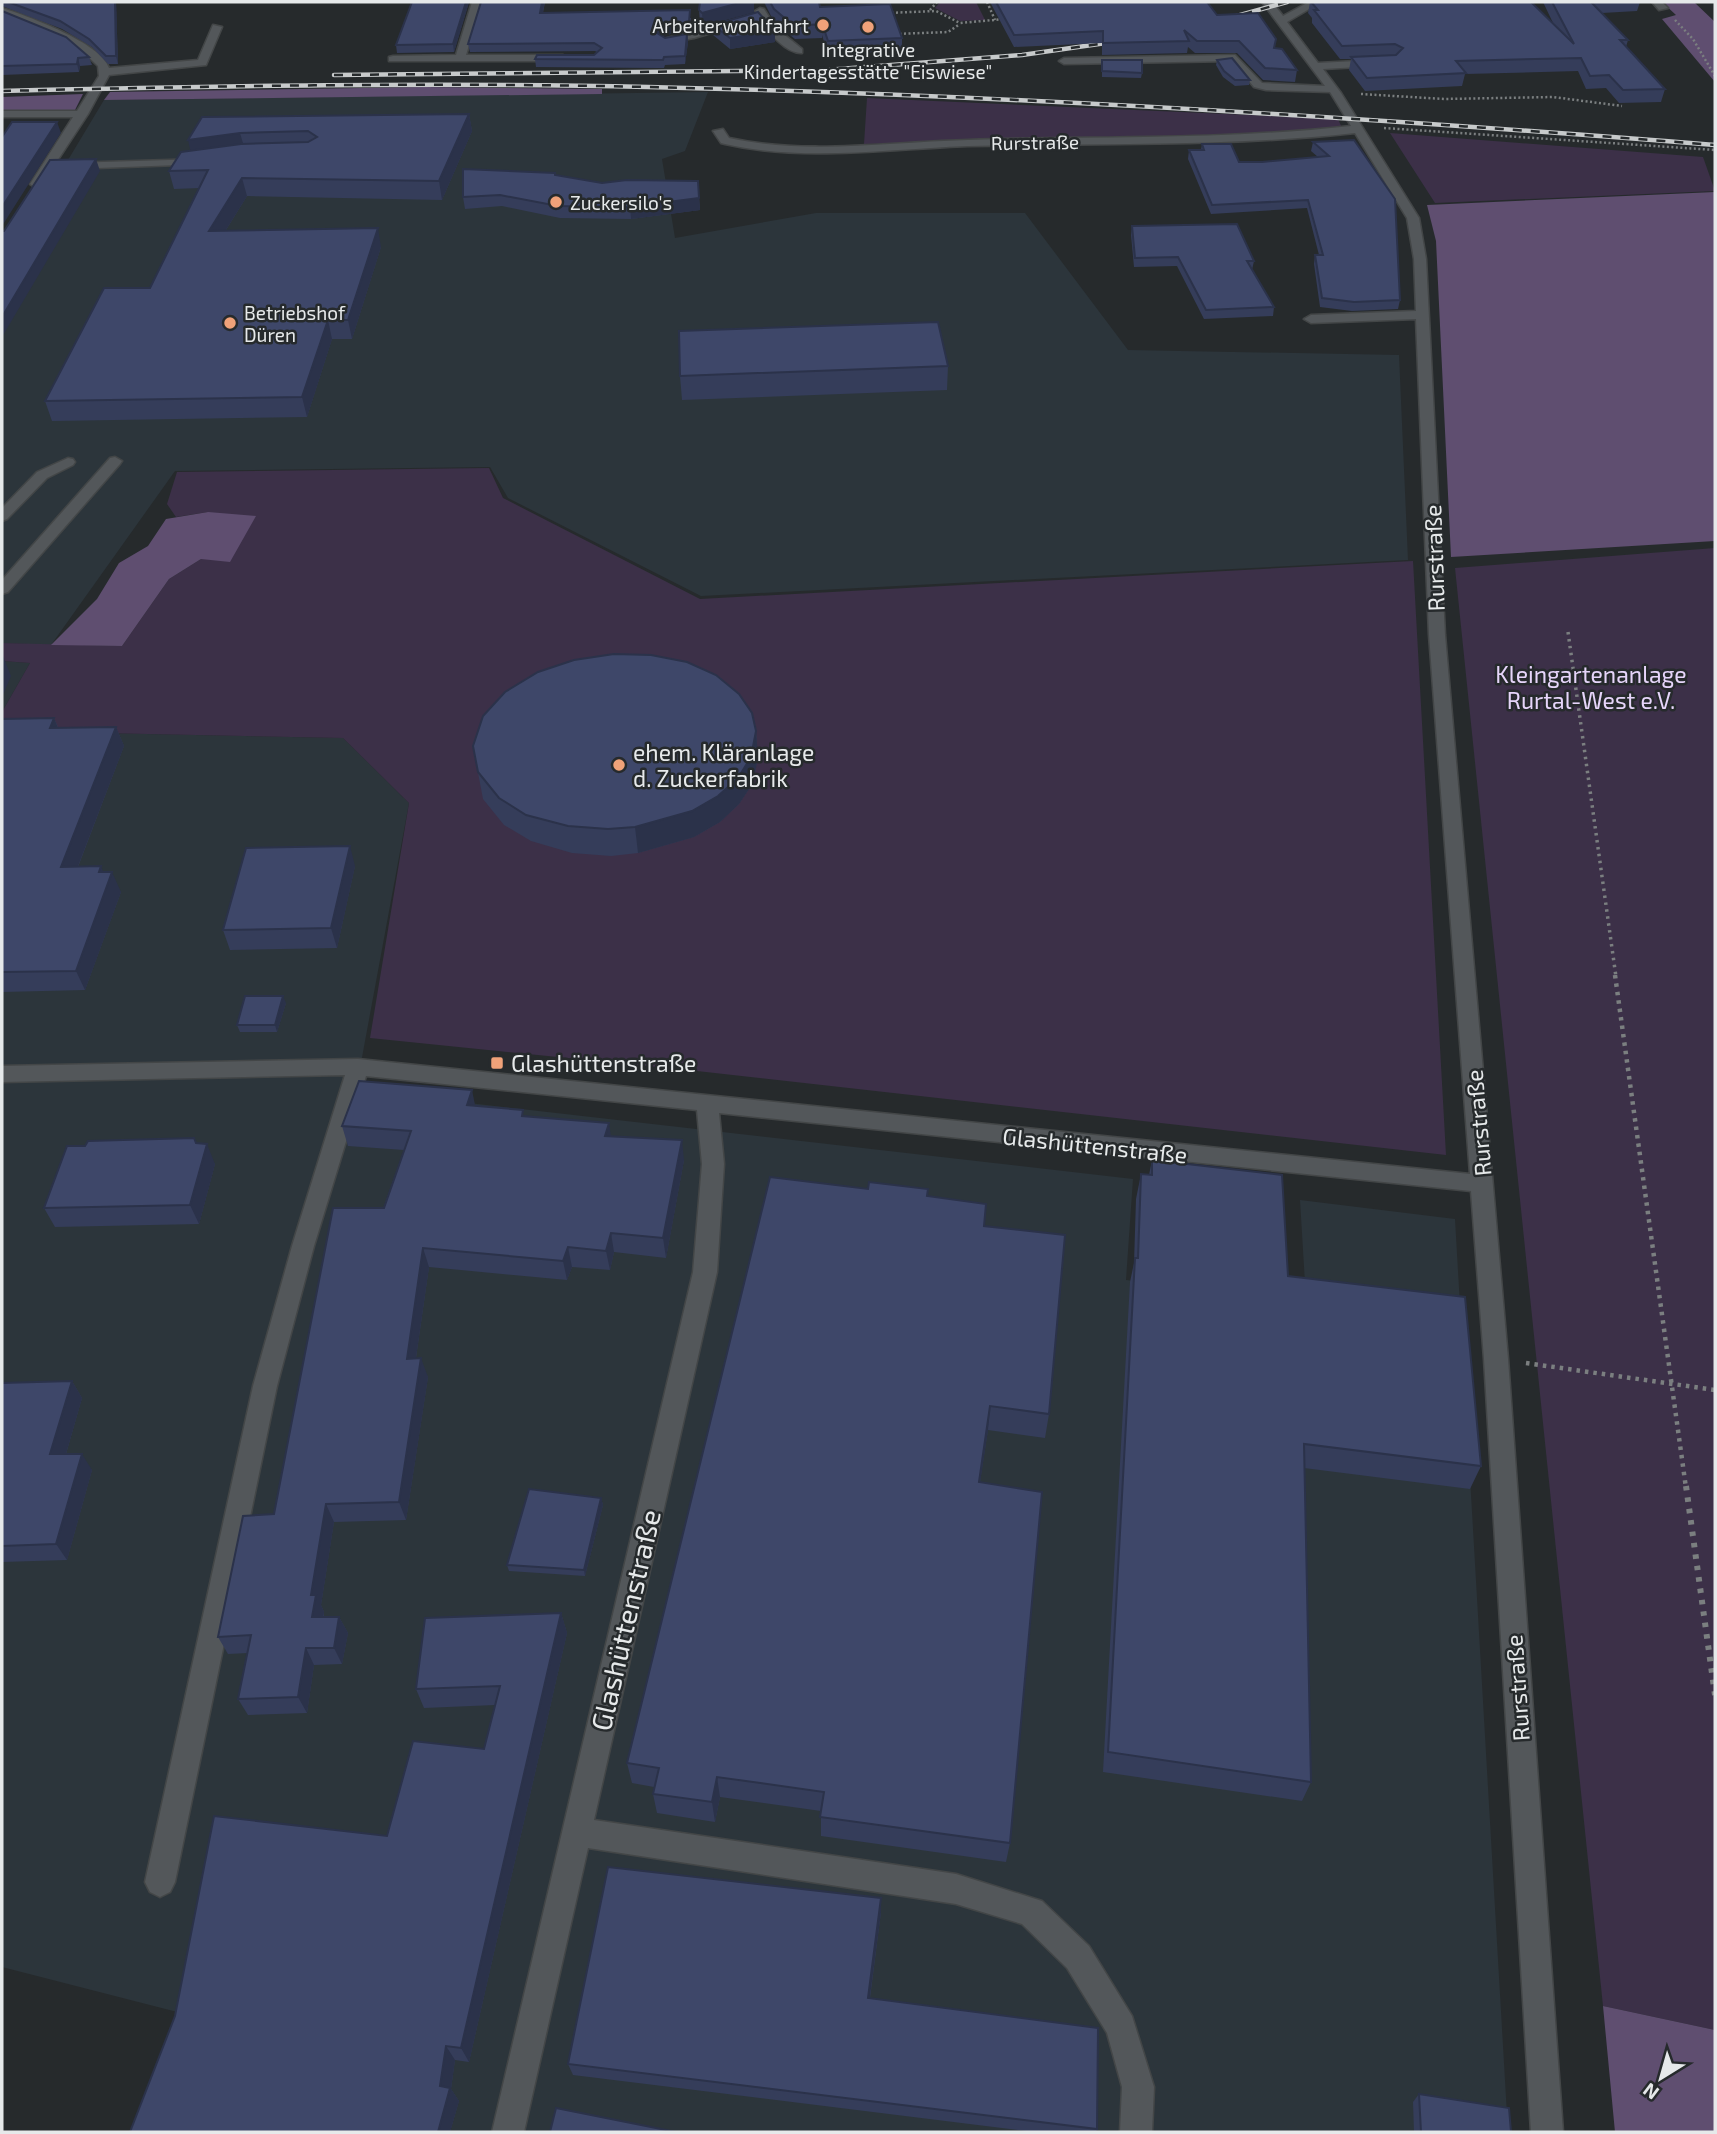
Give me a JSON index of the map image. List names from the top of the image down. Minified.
{"streets":{"street":["Rurstraße","Glashüttenstraße"]},"crossings":[["Rurstraße","Glashüttenstraße"]],"parks":["Kleingartenanlage Rurtal-West e.V."],"places":{"other":["Arbeiterwohlfahrt","Integrative Kindertagesstätte \"Eiswiese\"","Zuckersilo's","Betriebshof Düren","ehem. Kläranlage d. Zuckerfabrik"],"transit":["Glashüttenstraße"]},"north":"bottom left"}
